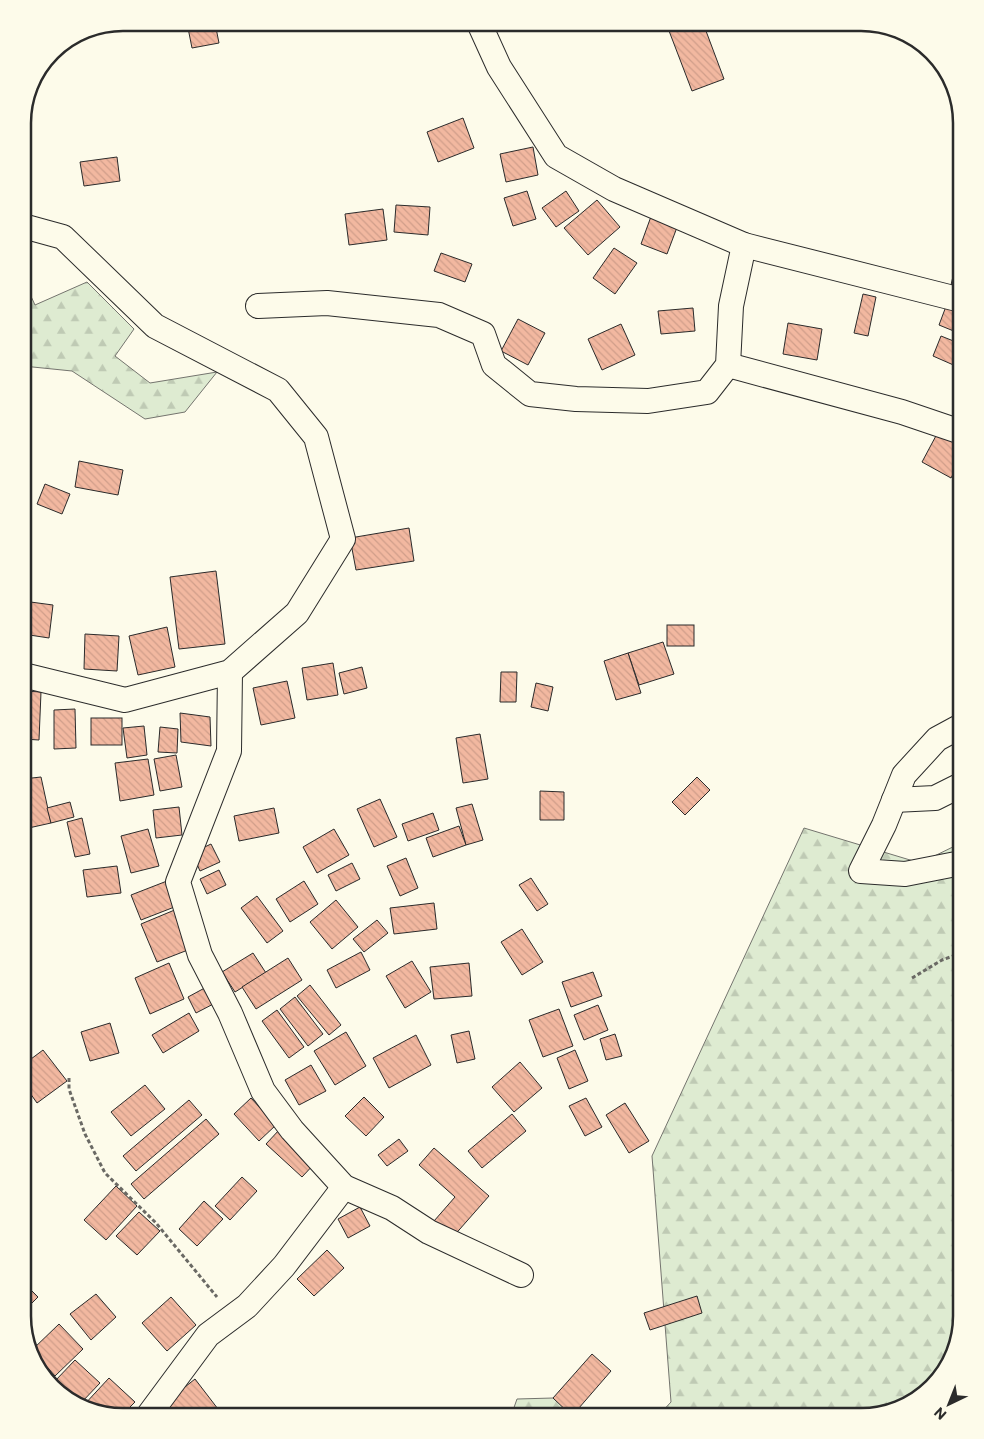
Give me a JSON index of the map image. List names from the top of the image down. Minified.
{"north":"bottom left"}
